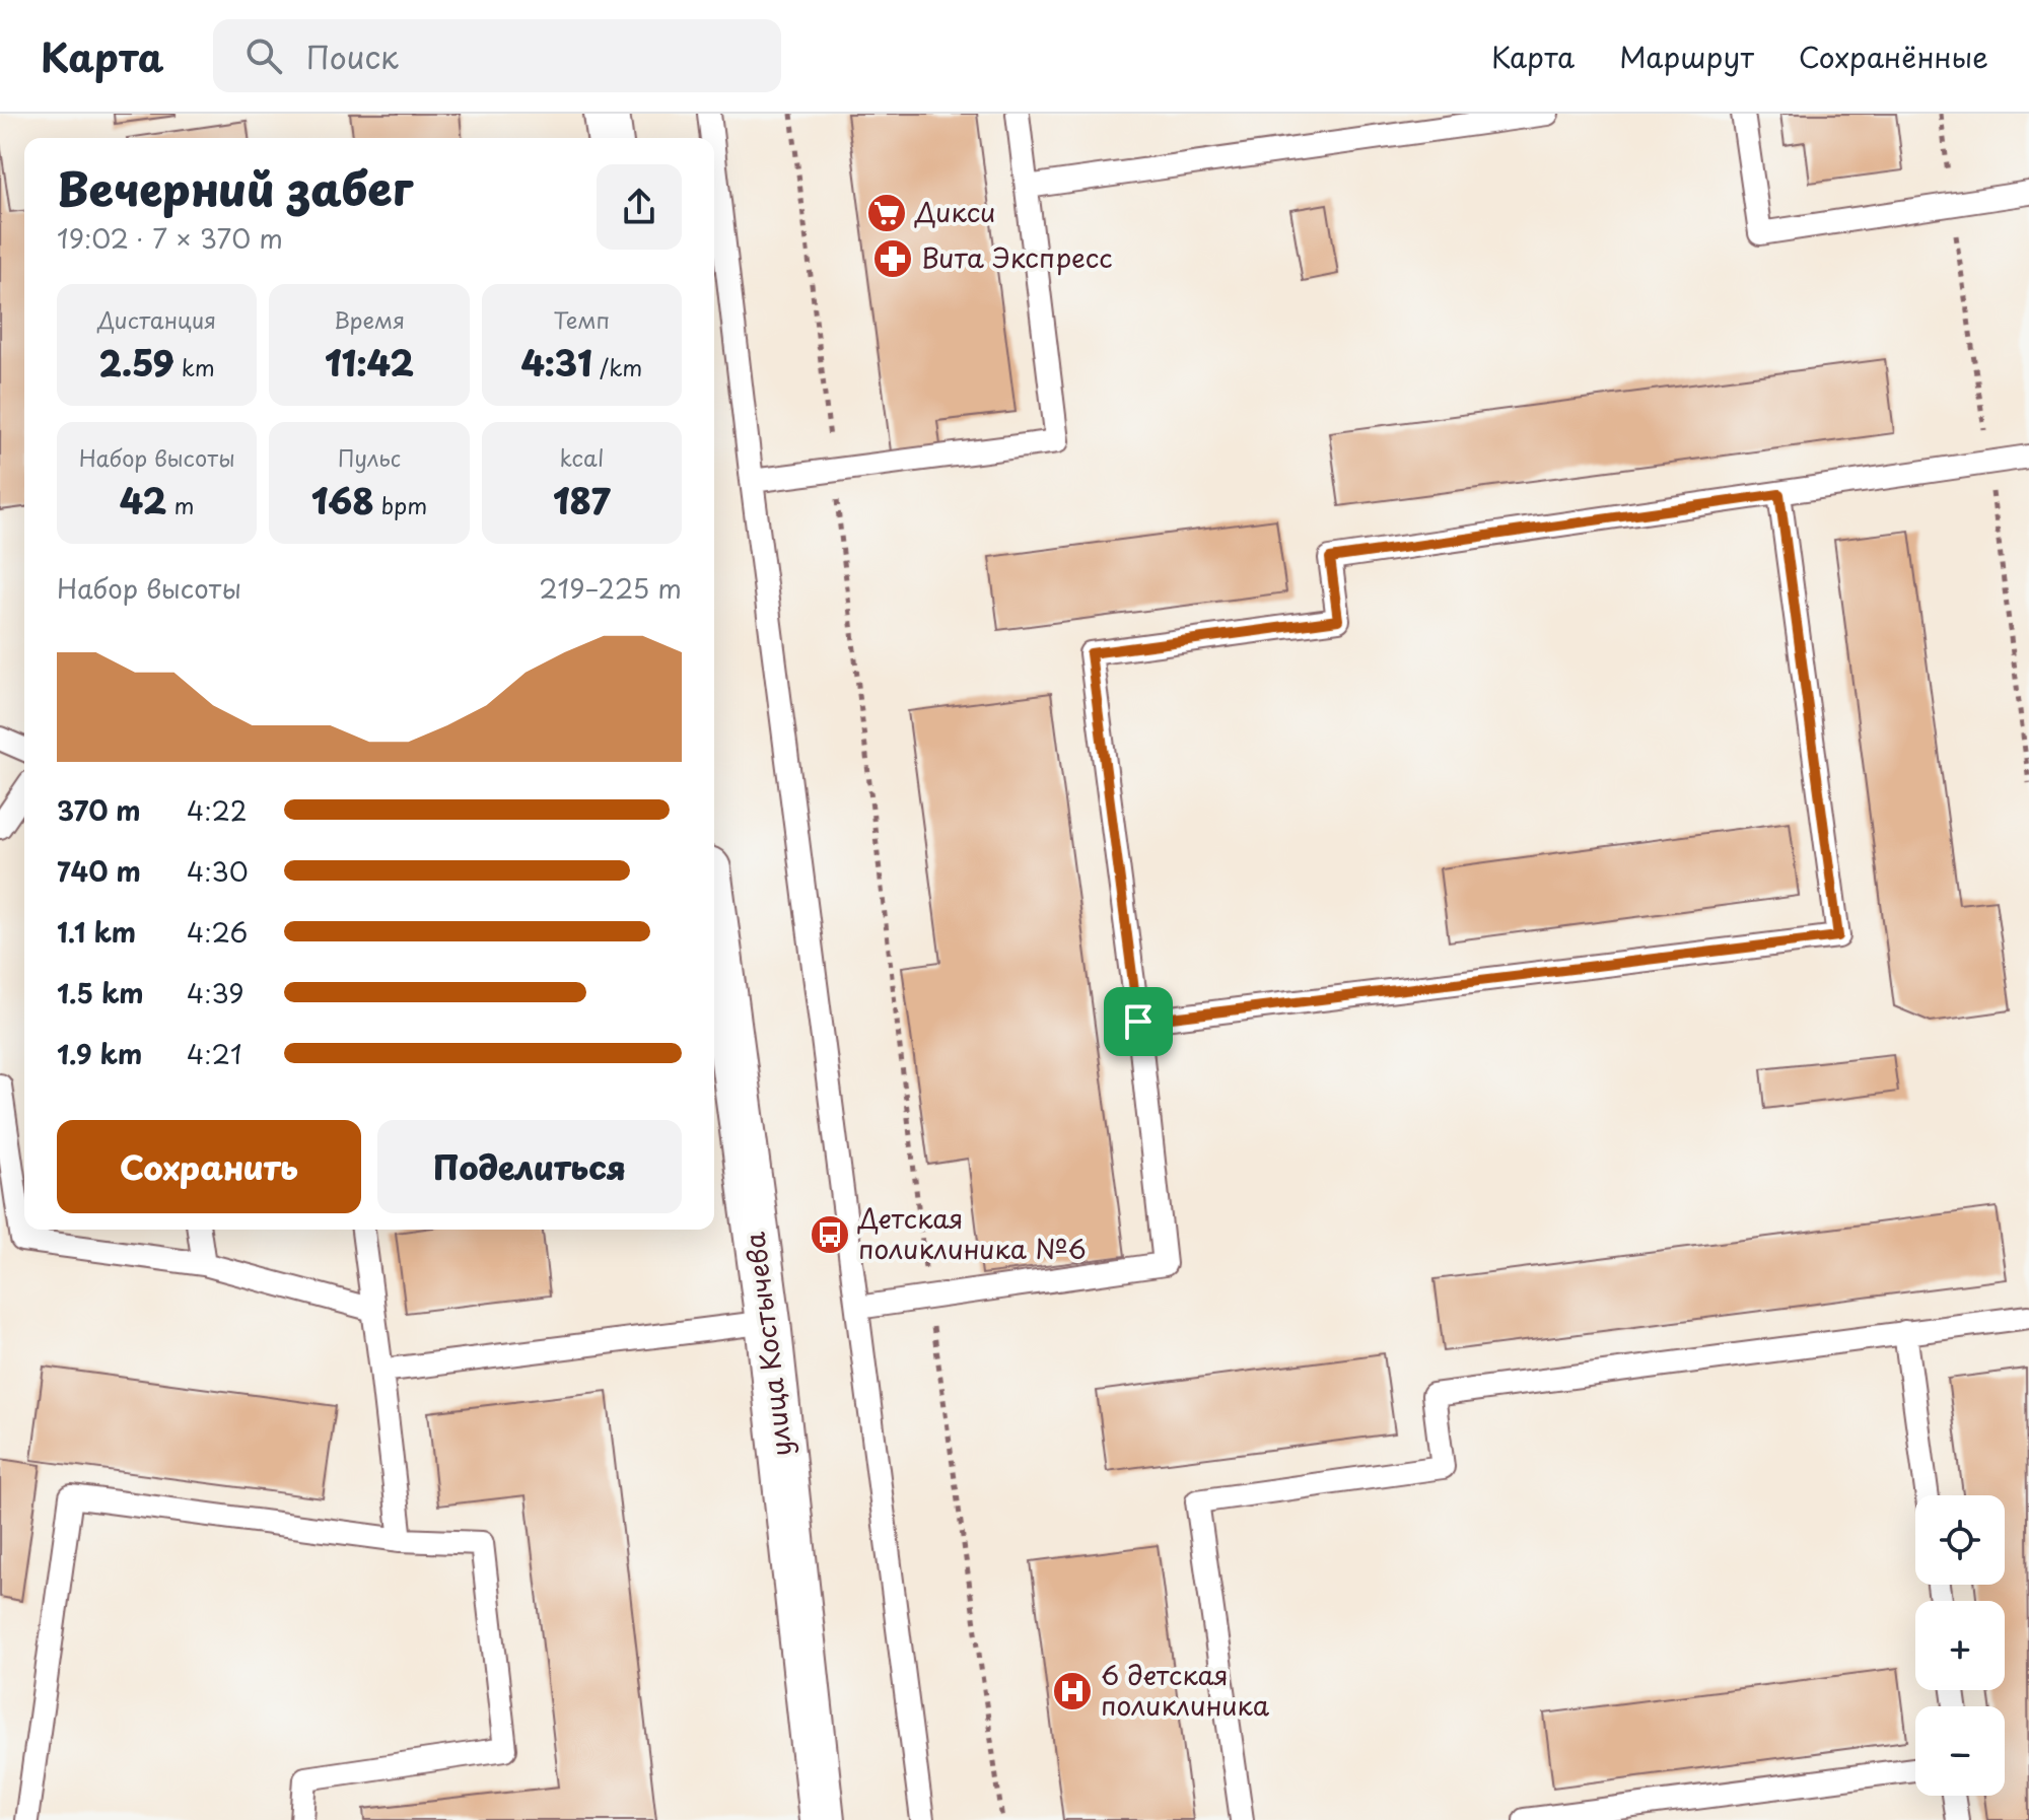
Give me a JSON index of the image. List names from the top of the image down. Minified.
{"streets":{"street":["улица Костычева"]},"places":{"supermarket":["Дикси"],"pharmacy":["Вита Экспресс"],"bus stop":["Детская поликлиника №6"],"hospital":["6 детская поликлиника"]},"page":{"header":"Карта","search":"Поиск","nav":["Карта","Маршрут","Сохранённые"],"heading":["Вечерний забег","19:02 · 7 × 370 m"],"stats":[["Дистанция","2.59 km"],["Время","11:42"],["Темп","4:31 /km"],["Набор высоты","42 m"],["Пульс","168 bpm"],["kcal","187"]],"chart":["Набор высоты","219–225 m"],"list":[{"name":"370 m","note":"4:22"},{"name":"740 m","note":"4:30"},{"name":"1.1 km","note":"4:26"},{"name":"1.5 km","note":"4:39"},{"name":"1.9 km","note":"4:21"}],"buttons":["Сохранить","Поделиться"],"map_buttons":["+","−"]}}
